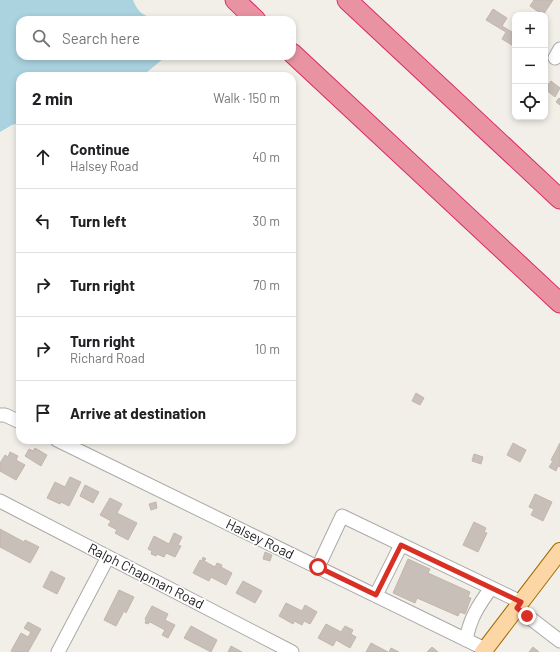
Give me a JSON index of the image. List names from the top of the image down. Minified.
{"streets":{"street":["Halsey Road","Ralph Chapman Road"]},"page":{"map_buttons":["+","−"],"search":"Search here","heading":["2 min","Walk · 150 m"],"list":[["Continue","Halsey Road","40 m"],["Turn left","30 m"],["Turn right","70 m"],["Turn right","Richard Road","10 m"],"Arrive at destination"]}}
